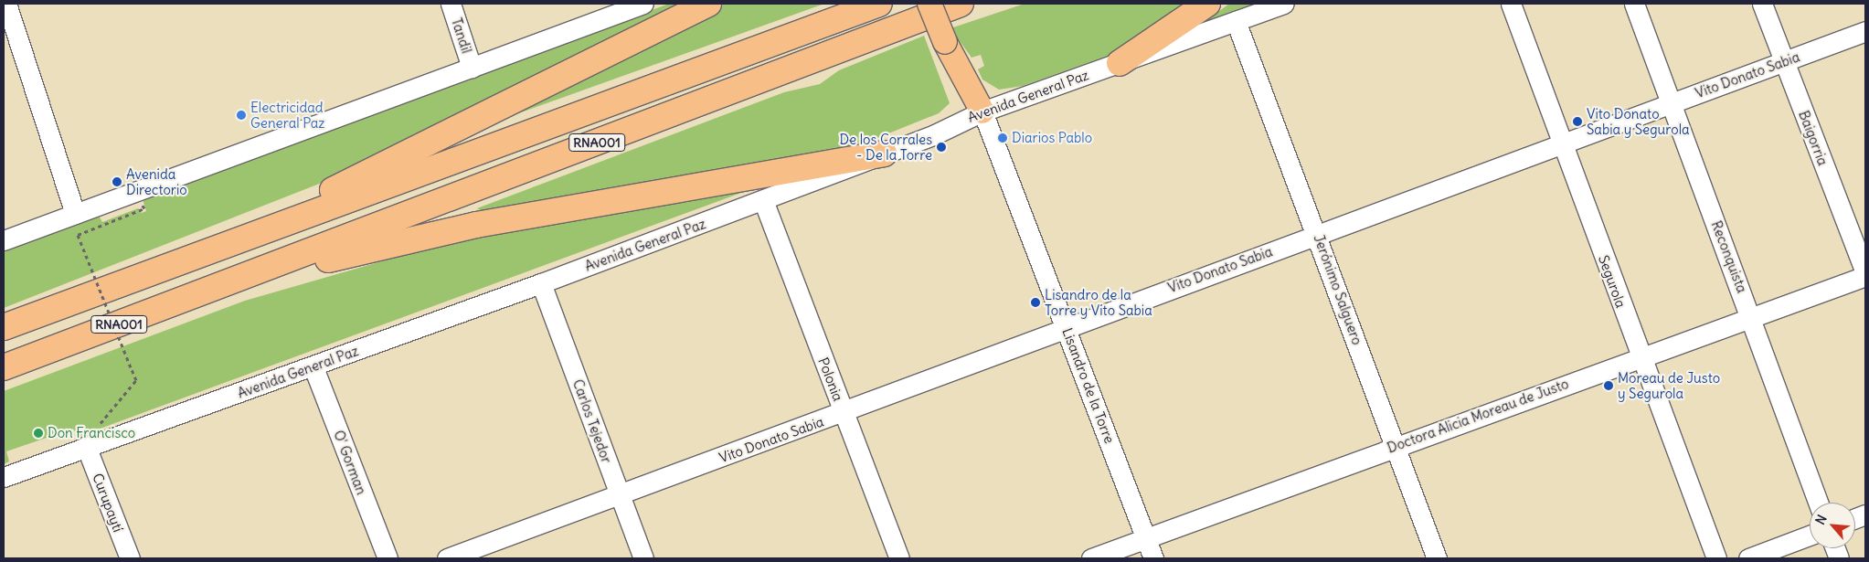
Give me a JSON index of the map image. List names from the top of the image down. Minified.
{"streets":{"highway":["RNA001"],"street":["Tandil","Vito Donato Sabia","Avenida General Paz","Baigorria","Reconquista","Segurola","Jerónimo Salguero","Polonia","Lisandro de la Torre","Doctora Alicia Moreau de Justo","Carlos Tejedor","O' Gorman","Curupaytí"]},"crossings":[["Vito Donato Sabia","Baigorria"],["Vito Donato Sabia","Reconquista"],["Vito Donato Sabia","Segurola"],["Vito Donato Sabia","Jerónimo Salguero"],["Vito Donato Sabia","Polonia"],["Vito Donato Sabia","Lisandro de la Torre"],["Vito Donato Sabia","Carlos Tejedor"],["Avenida General Paz","Jerónimo Salguero"],["Avenida General Paz","Polonia"],["Avenida General Paz","Lisandro de la Torre"],["Avenida General Paz","Carlos Tejedor"],["Avenida General Paz","O' Gorman"],["Avenida General Paz","Curupaytí"],["Baigorria","Doctora Alicia Moreau de Justo"],["Reconquista","Doctora Alicia Moreau de Justo"],["Segurola","Doctora Alicia Moreau de Justo"],["Jerónimo Salguero","Doctora Alicia Moreau de Justo"],["Lisandro de la Torre","Doctora Alicia Moreau de Justo"]],"places":["Electricidad General Paz","Vito Donato Sabia y Segurola","Diarios Pablo","De los Corrales - De la Torre","Avenida Directorio","Lisandro de la Torre y Vito Sabia","Moreau de Justo y Segurola","Don Francisco"],"north":"top left"}
